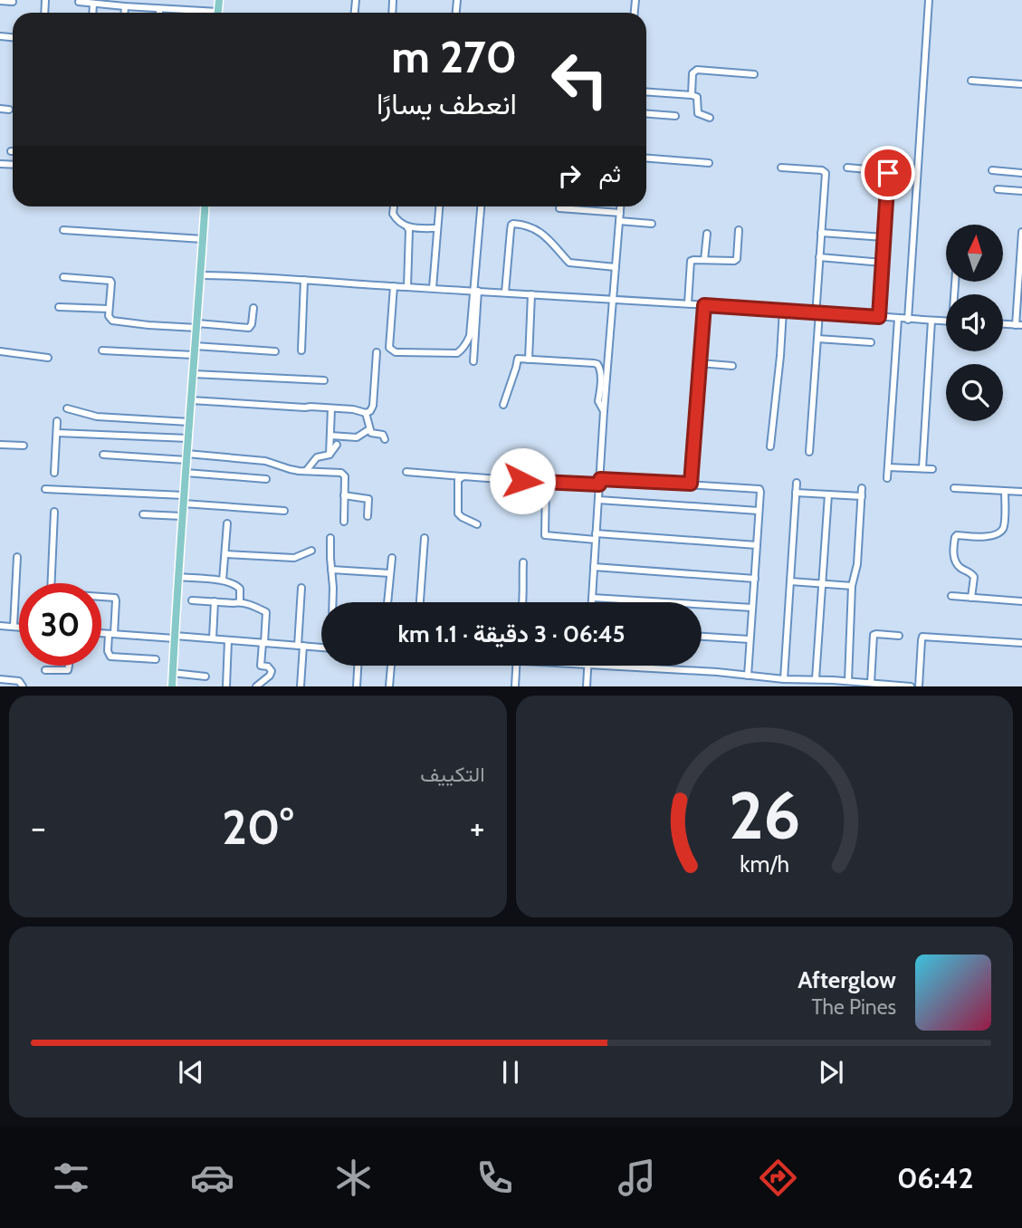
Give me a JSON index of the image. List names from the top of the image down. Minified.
{"north":"top","page":{"turn":["270 m","انعطف يسارًا"],"then":"ثم","limit":"30","trip":"06:45 · 3 دقيقة · 1.1 km","tile":"التكييف","heat":["−","20°","+"],"song":["Afterglow","The Pines"],"tabs":"06:42","gauge":["26","km/h"]}}
